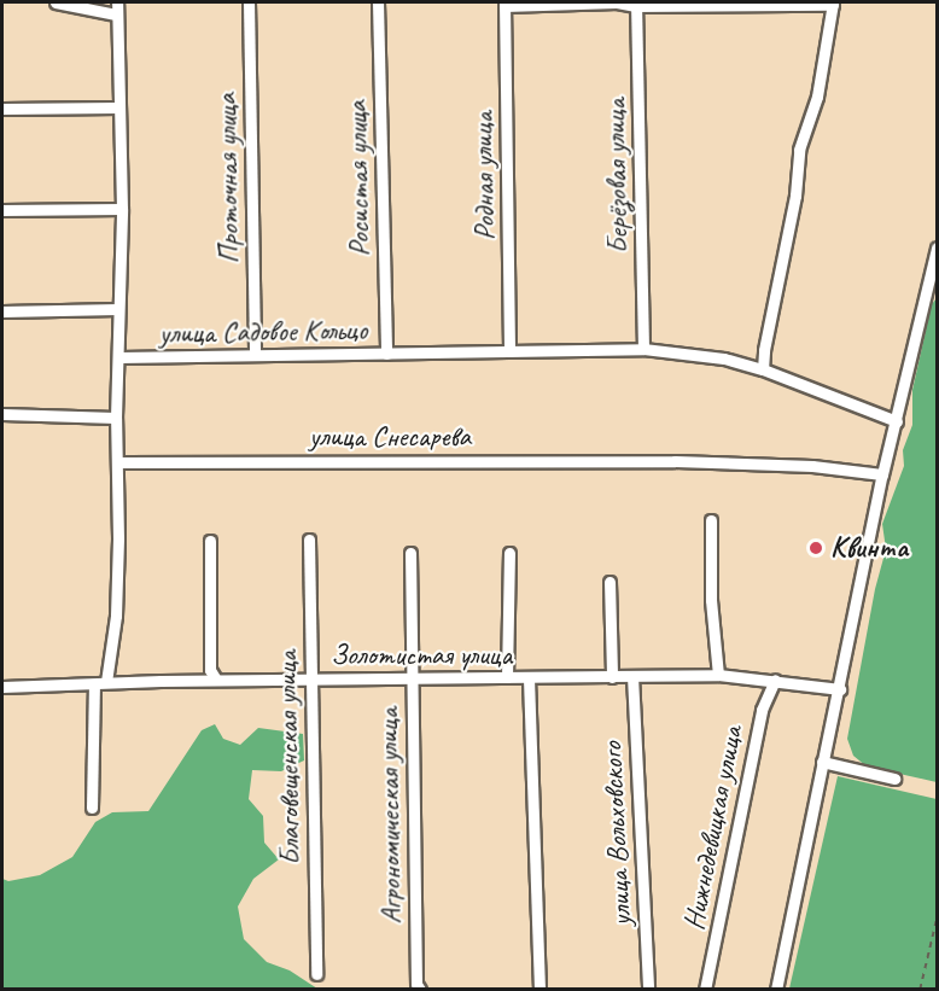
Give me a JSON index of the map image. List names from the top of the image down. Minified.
{"streets":{"street":["Родная улица","Берёзовая улица","Проточная улица","Росистая улица","улица Садовое Кольцо","улица Снесарева","Золотистая улица","Благовещенская улица","Агрономическая улица","Нижнедевицкая улица","улица Вольховского"]},"crossings":[["Родная улица","улица Садовое Кольцо"],["Берёзовая улица","улица Садовое Кольцо"],["Проточная улица","улица Садовое Кольцо"],["Росистая улица","улица Садовое Кольцо"],["Золотистая улица","Благовещенская улица"],["Золотистая улица","Агрономическая улица"],["Золотистая улица","Нижнедевицкая улица"],["Золотистая улица","улица Вольховского"]],"places":["Квинта"]}
